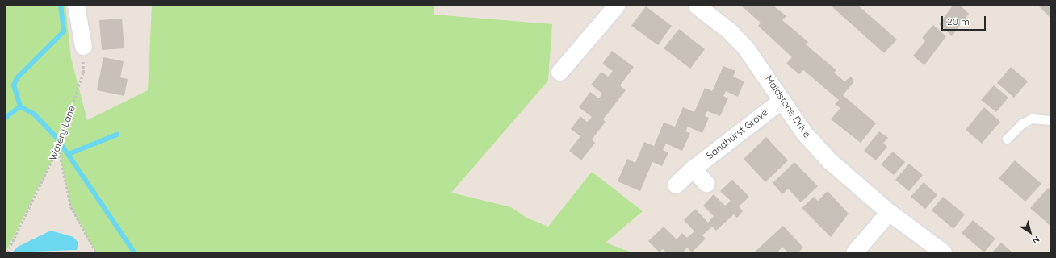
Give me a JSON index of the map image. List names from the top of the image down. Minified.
{"streets":{"street":["Maidstone Drive","Sandhurst Grove"],"path":["Watery Lane"]},"crossings":[["Maidstone Drive","Sandhurst Grove"]],"scale_bar":"20 m","north":"bottom right"}
